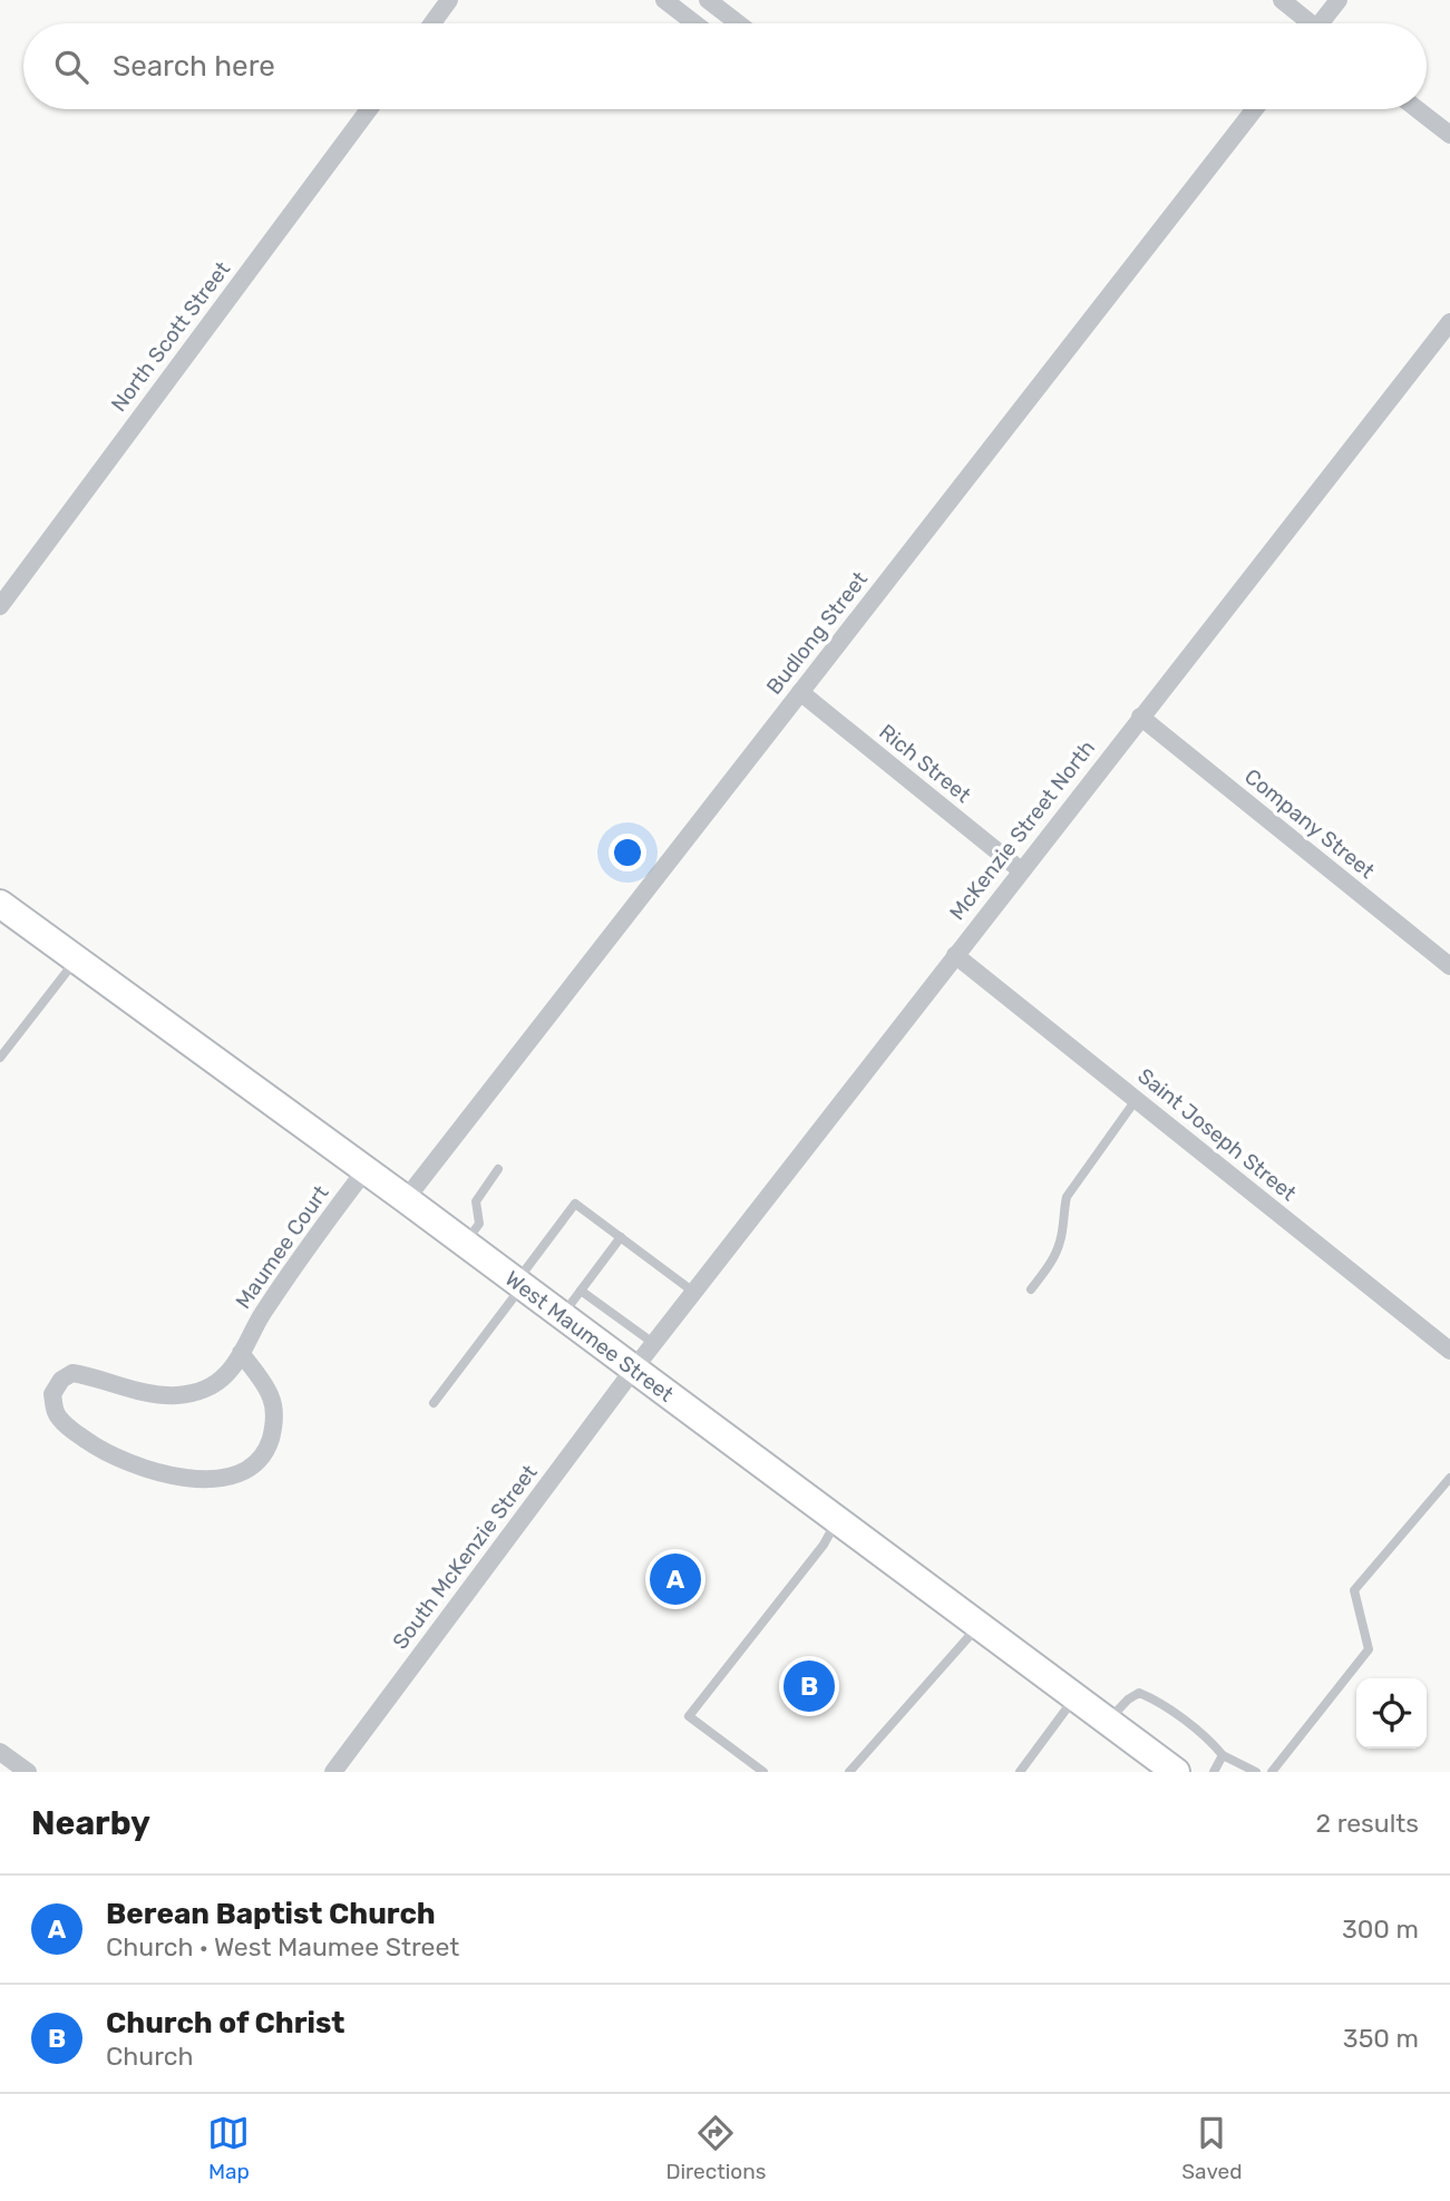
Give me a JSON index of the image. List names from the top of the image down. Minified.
{"streets":{"main road":["West Maumee Street"],"street":["North Scott Street","Budlong Street","Rich Street","Company Street","McKenzie Street North","Saint Joseph Street","Maumee Court","South McKenzie Street"]},"crossings":[["Budlong Street","Rich Street"],["Budlong Street","West Maumee Street"],["Rich Street","McKenzie Street North"],["Company Street","McKenzie Street North"],["McKenzie Street North","Saint Joseph Street"],["McKenzie Street North","West Maumee Street"],["McKenzie Street North","South McKenzie Street"],["Maumee Court","West Maumee Street"],["West Maumee Street","South McKenzie Street"]],"page":{"search":"Search here","pins":["A","B"],"heading":["Nearby","2 results"],"list":[{"mark":"A","name":"Berean Baptist Church","note":"Church · West Maumee Street","value":"300 m"},{"mark":"B","name":"Church of Christ","note":"Church","value":"350 m"}],"nav":["Map","Directions","Saved"]}}
